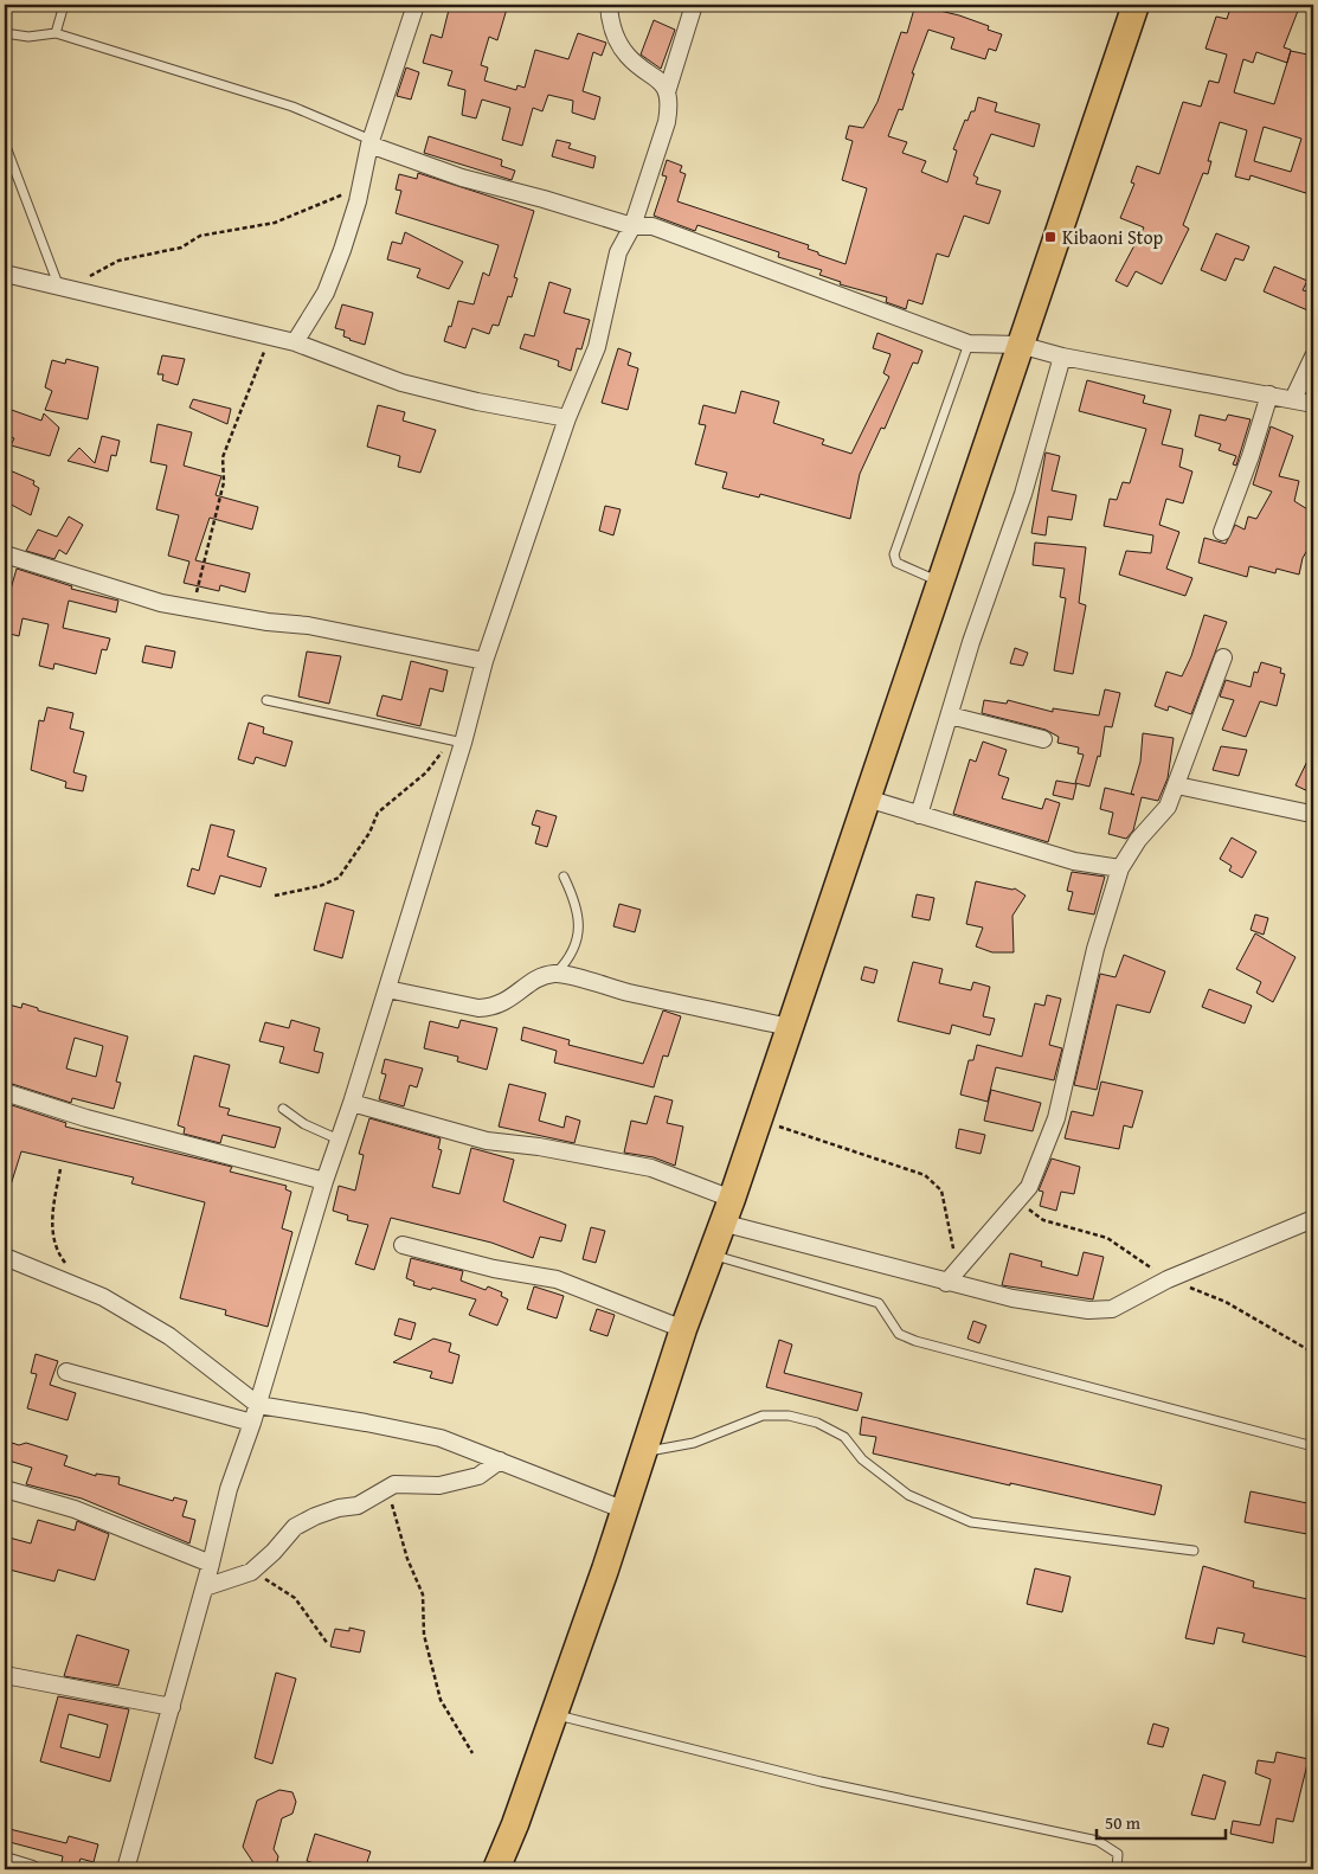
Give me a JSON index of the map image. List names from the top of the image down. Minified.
{"places":{"transit":["Kibaoni Stop"]},"scale_bar":"50 m"}
